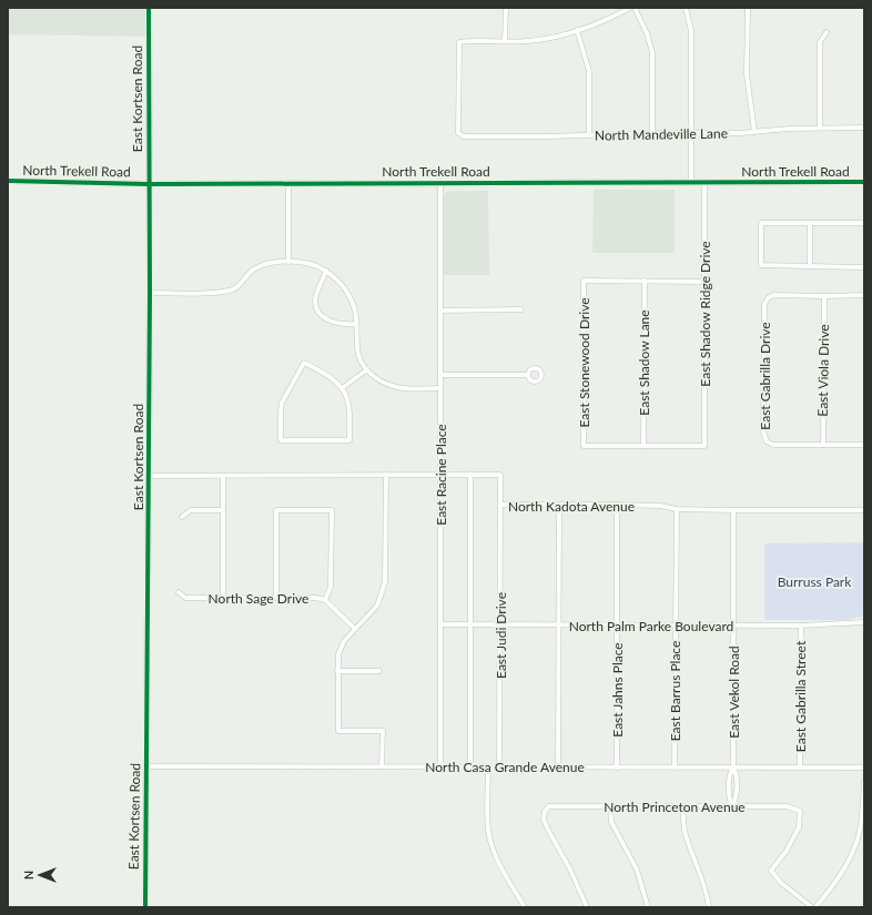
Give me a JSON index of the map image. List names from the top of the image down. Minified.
{"streets":{"main road":["North Trekell Road"],"street":["East Kortsen Road","North Mandeville Lane","East Shadow Ridge Drive","East Stonewood Drive","East Shadow Lane","East Viola Drive","East Gabrilla Drive","East Racine Place","North Kadota Avenue","North Sage Drive","North Palm Parke Boulevard","East Judi Drive","East Jahns Place","East Barrus Place","East Vekol Road","East Gabrilla Street","North Casa Grande Avenue","North Princeton Avenue"]},"crossings":[["East Kortsen Road","North Trekell Road"],["East Kortsen Road","North Kadota Avenue"],["East Kortsen Road","North Casa Grande Avenue"],["North Trekell Road","East Shadow Ridge Drive"],["North Trekell Road","East Racine Place"],["East Shadow Ridge Drive","East Stonewood Drive"],["East Shadow Ridge Drive","East Shadow Lane"],["East Stonewood Drive","East Shadow Lane"],["East Viola Drive","East Gabrilla Drive"],["East Racine Place","North Kadota Avenue"],["East Racine Place","North Palm Parke Boulevard"],["East Racine Place","North Casa Grande Avenue"],["North Kadota Avenue","East Judi Drive"],["North Kadota Avenue","East Jahns Place"],["North Kadota Avenue","East Barrus Place"],["North Kadota Avenue","East Vekol Road"],["North Palm Parke Boulevard","East Judi Drive"],["North Palm Parke Boulevard","East Jahns Place"],["North Palm Parke Boulevard","East Barrus Place"],["North Palm Parke Boulevard","East Vekol Road"],["North Palm Parke Boulevard","East Gabrilla Street"],["East Judi Drive","North Casa Grande Avenue"],["East Jahns Place","North Casa Grande Avenue"],["East Barrus Place","North Casa Grande Avenue"],["East Vekol Road","North Casa Grande Avenue"],["East Vekol Road","North Princeton Avenue"],["East Gabrilla Street","North Casa Grande Avenue"]],"parks":["Burruss Park"],"north":"left"}
